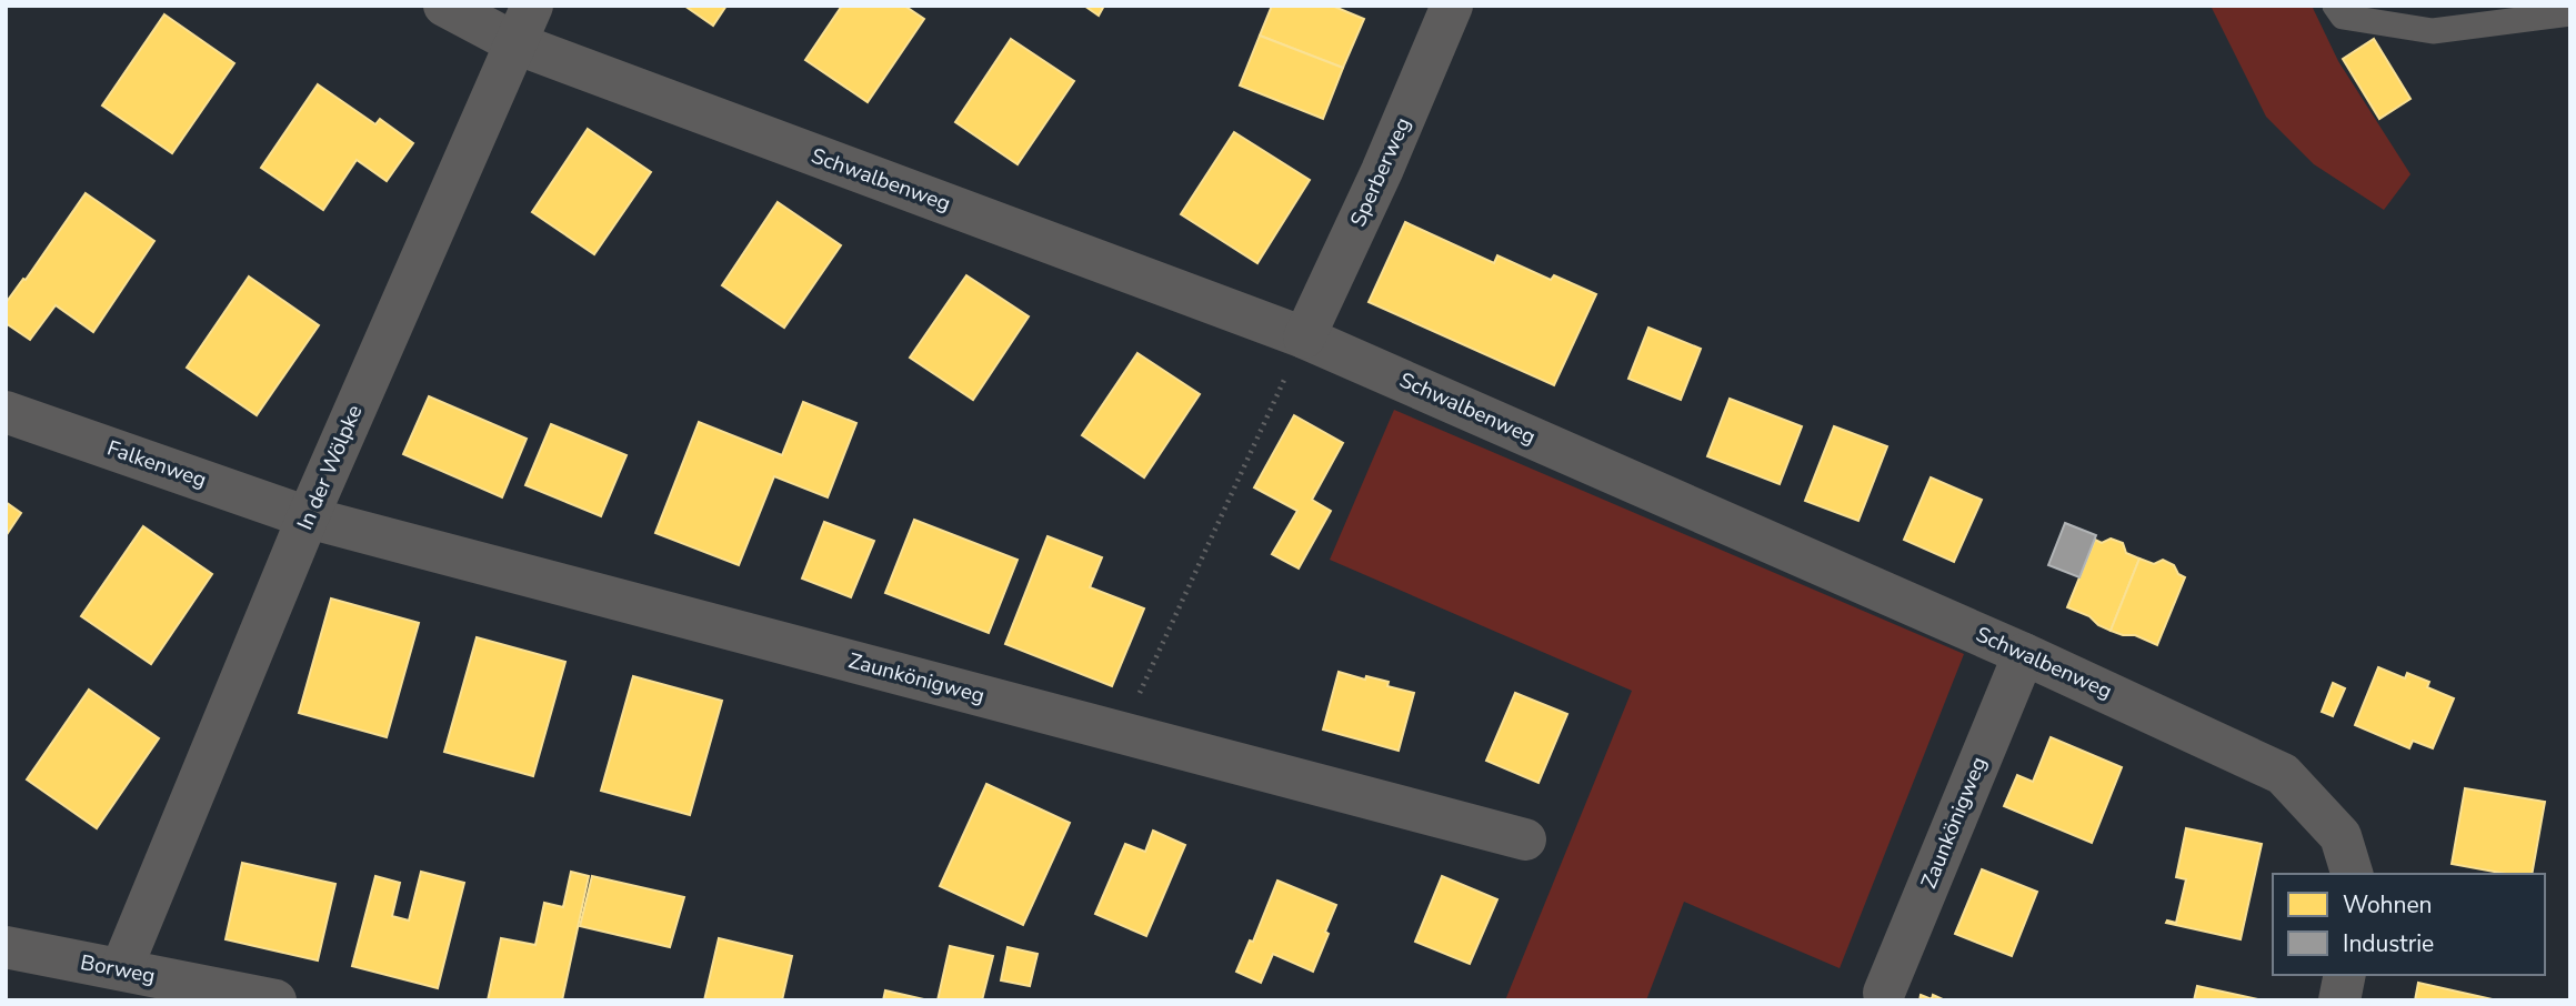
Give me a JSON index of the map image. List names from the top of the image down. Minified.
{"streets":{"street":["Sperberweg","Schwalbenweg","Falkenweg","In der Wölpke","Zaunkönigweg","Borweg"]},"crossings":[["Sperberweg","Schwalbenweg"],["Schwalbenweg","In der Wölpke"],["Schwalbenweg","Zaunkönigweg"],["Falkenweg","In der Wölpke"],["Falkenweg","Zaunkönigweg"],["In der Wölpke","Zaunkönigweg"],["In der Wölpke","Borweg"]],"legend":["Wohnen","Industrie"]}
